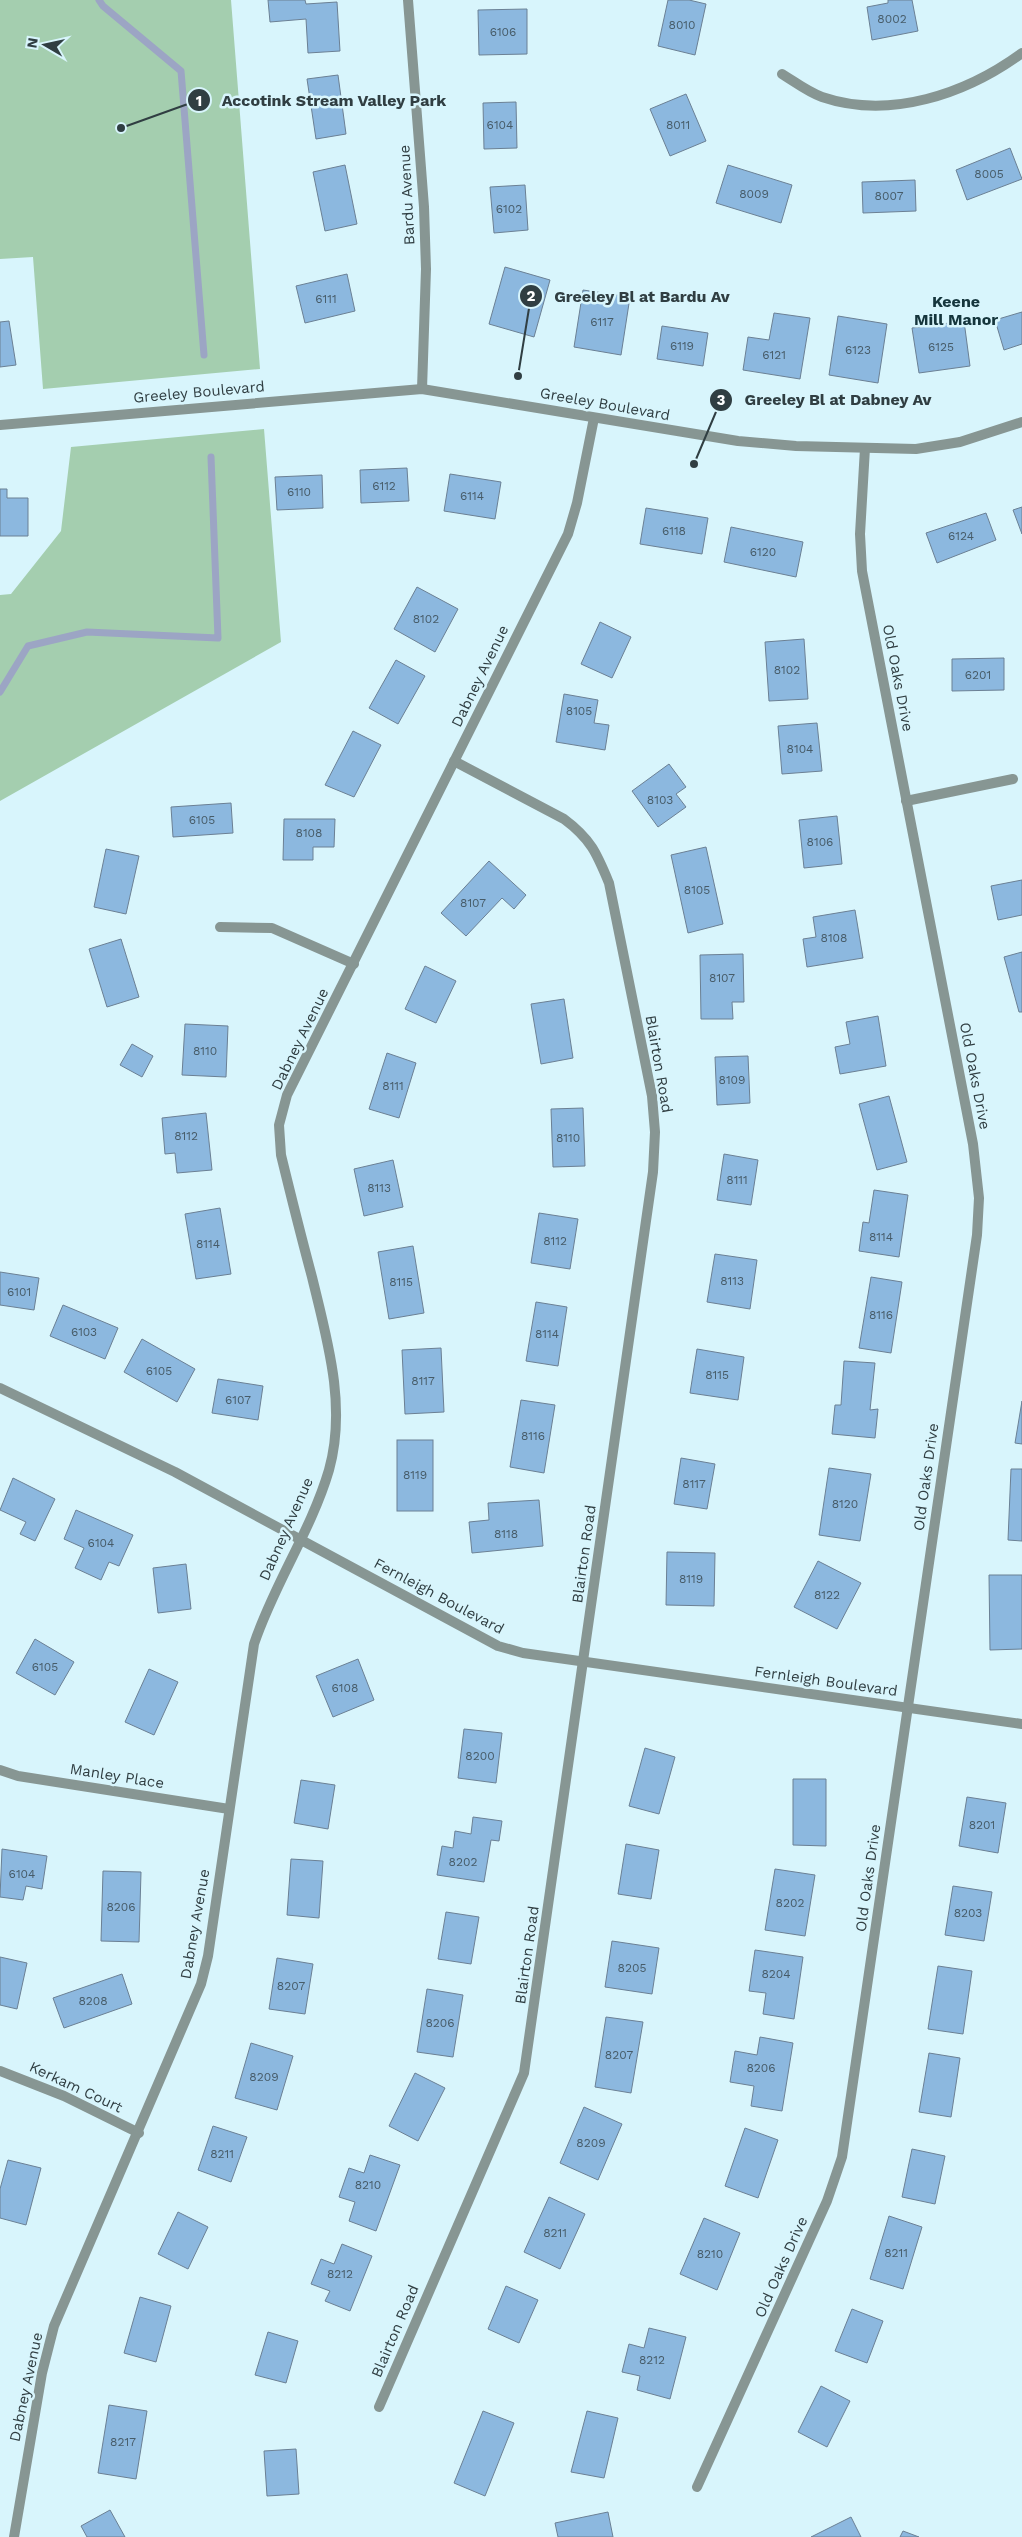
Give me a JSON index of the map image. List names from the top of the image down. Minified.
{"streets":{"street":["Bardu Avenue","Greeley Boulevard","Dabney Avenue","Old Oaks Drive","Blairton Road","Fernleigh Boulevard","Manley Place","Kerkam Court"]},"crossings":[["Bardu Avenue","Greeley Boulevard"],["Greeley Boulevard","Dabney Avenue"],["Greeley Boulevard","Old Oaks Drive"],["Dabney Avenue","Blairton Road"],["Dabney Avenue","Fernleigh Boulevard"],["Dabney Avenue","Manley Place"],["Dabney Avenue","Kerkam Court"],["Old Oaks Drive","Fernleigh Boulevard"],["Blairton Road","Fernleigh Boulevard"]],"districts":["Keene Mill Manor"],"places":["Accotink Stream Valley Park","Greeley Bl at Bardu Av","Greeley Bl at Dabney Av"],"house_numbers":["8002","8010","6106","6104","8011","8005","8009","8007","6102","6111","6117","6119","6125","6123","6121","6112","6110","6114","6118","6124","6120","8102","8102","6201","8105","8104","8103","6105","8108","8106","8105","8107","8108","8107","8110","8109","8111","8112","8110","8111","8113","8114","8112","8114","8113","8115","6101","8116","6103","8114","6105","8115","8117","6107","8116","8119","8117","8120","8118","6104","8119","8122","6105","6108","8200","8201","8202","6104","8202","8206","8203","8205","8204","8207","8208","8206","8207","8206","8209","8209","8211","8210","8211","8211","8210","8212","8212","8217"],"north":"left"}
